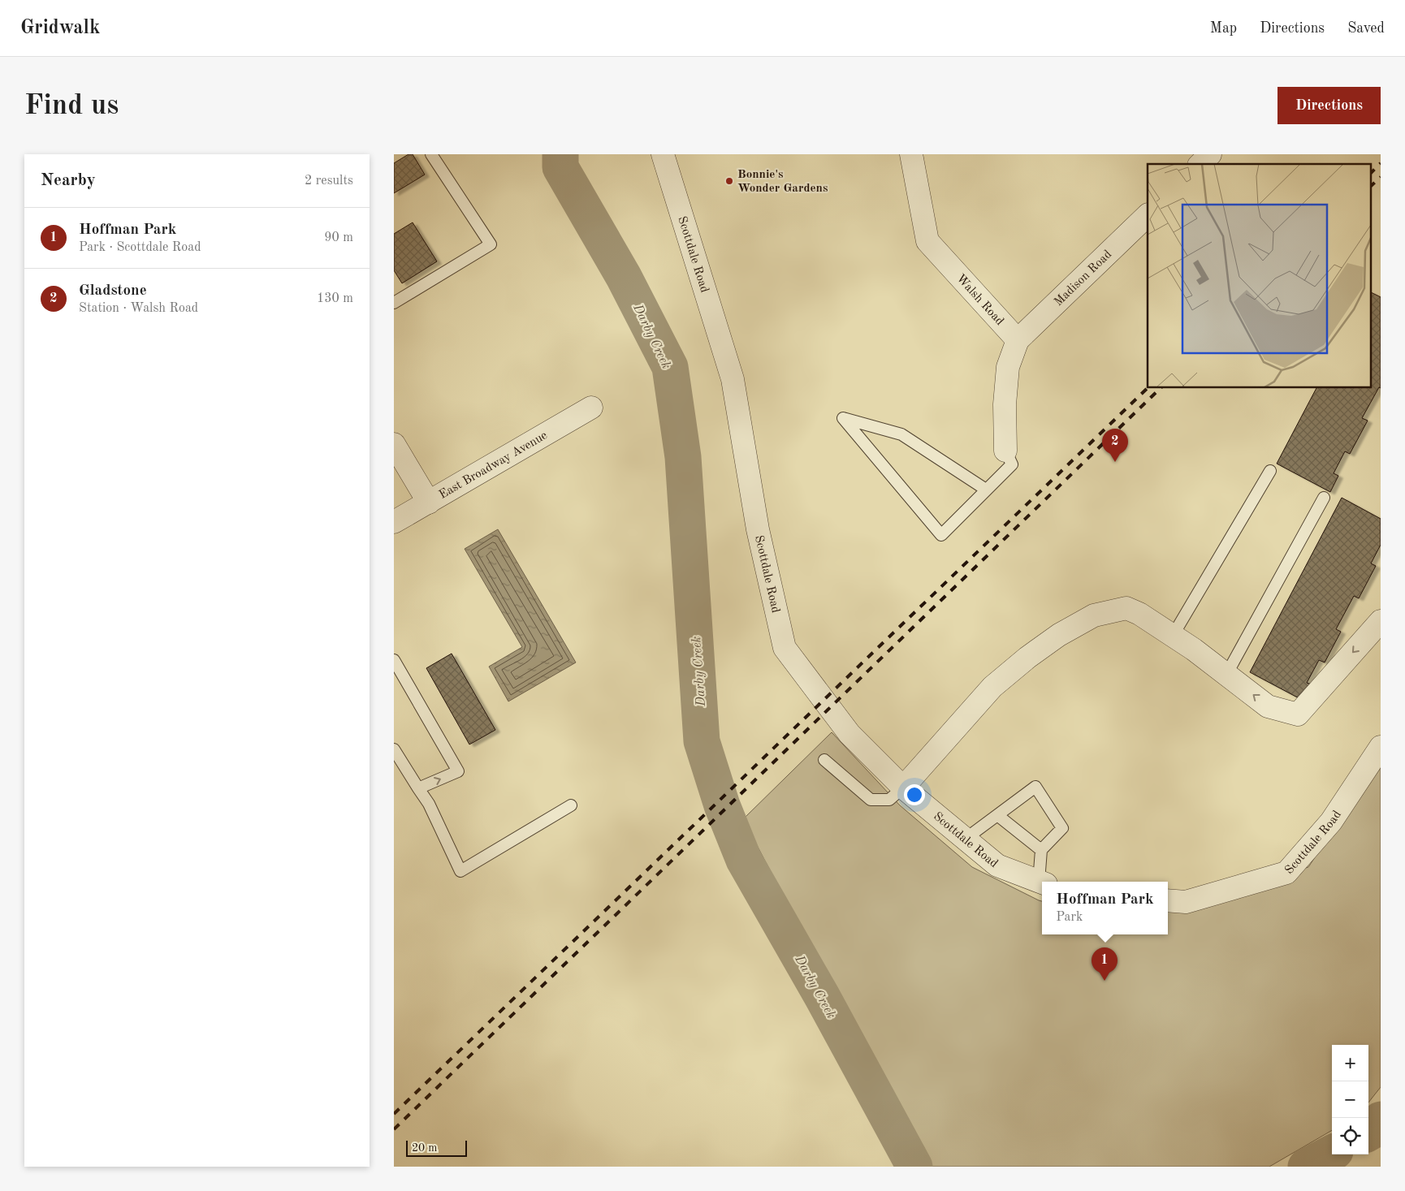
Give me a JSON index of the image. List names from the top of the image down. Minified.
{"streets":{"street":["Scottdale Road","Madison Road","Walsh Road","East Broadway Avenue"]},"crossings":[["Madison Road","Walsh Road"]],"water":["Darby Creek"],"places":["Bonnie's Wonder Gardens"],"scale_bar":"20 m","page":{"header":"Gridwalk","nav":["Map","Directions","Saved"],"buttons":"Directions","title":"Find us","heading":["Nearby","2 results"],"list":[{"mark":"1","name":"Hoffman Park","note":"Park · Scottdale Road","value":"90 m"},{"mark":"2","name":"Gladstone","note":"Station · Walsh Road","value":"130 m"}],"pins":["2","1"],"popup":["Hoffman Park","Park"],"map_buttons":["+","−"],"scale":"20 m"}}
